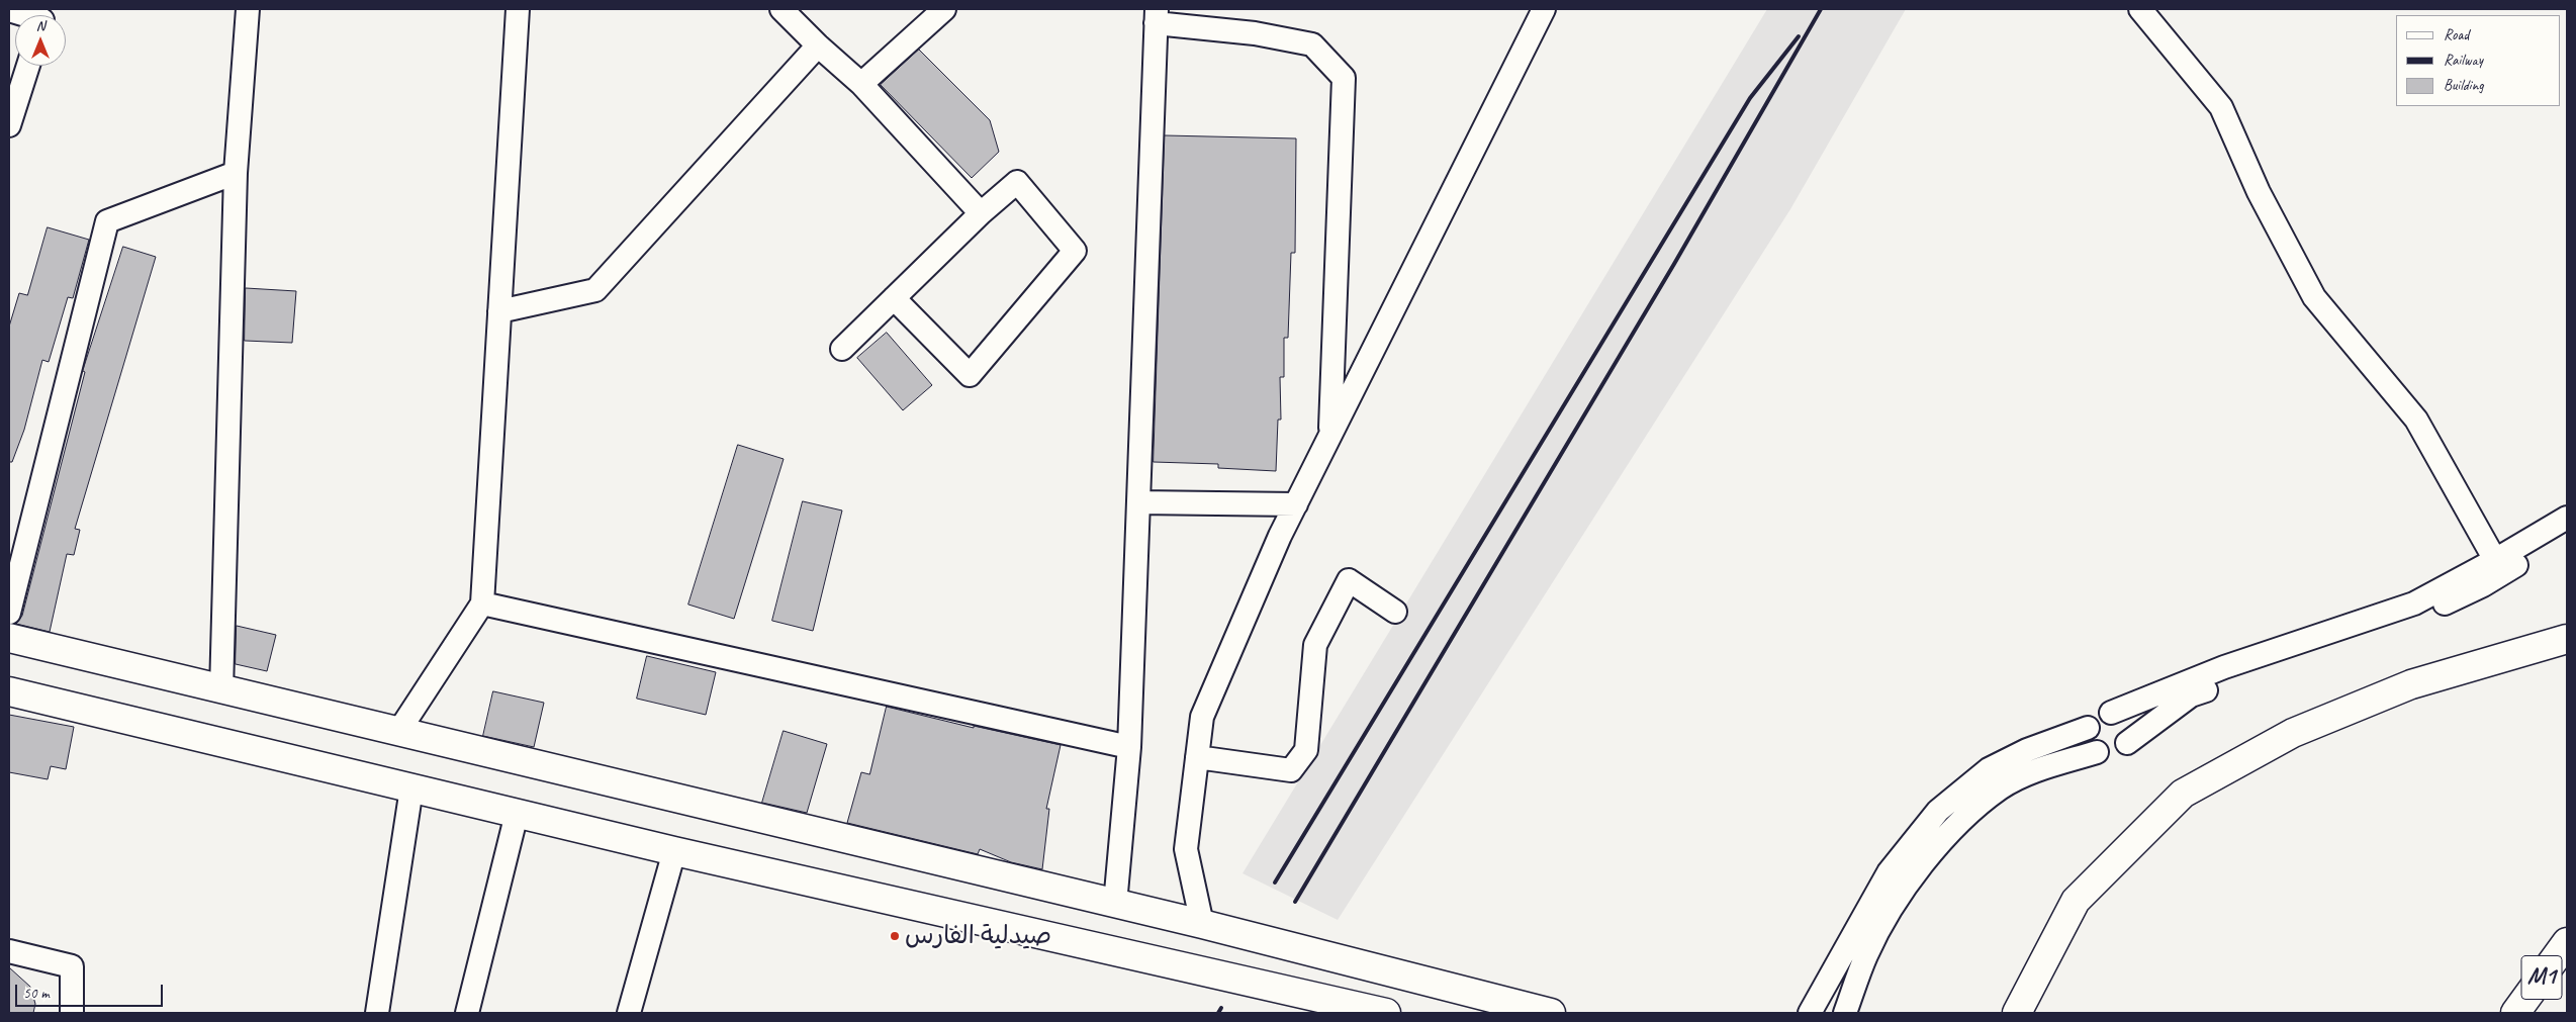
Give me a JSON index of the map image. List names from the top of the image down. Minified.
{"streets":{"main road":["M1"]},"places":["صيدلية الفارس"],"legend":["Road","Railway","Building"],"scale_bar":"50 m","north":"top"}
